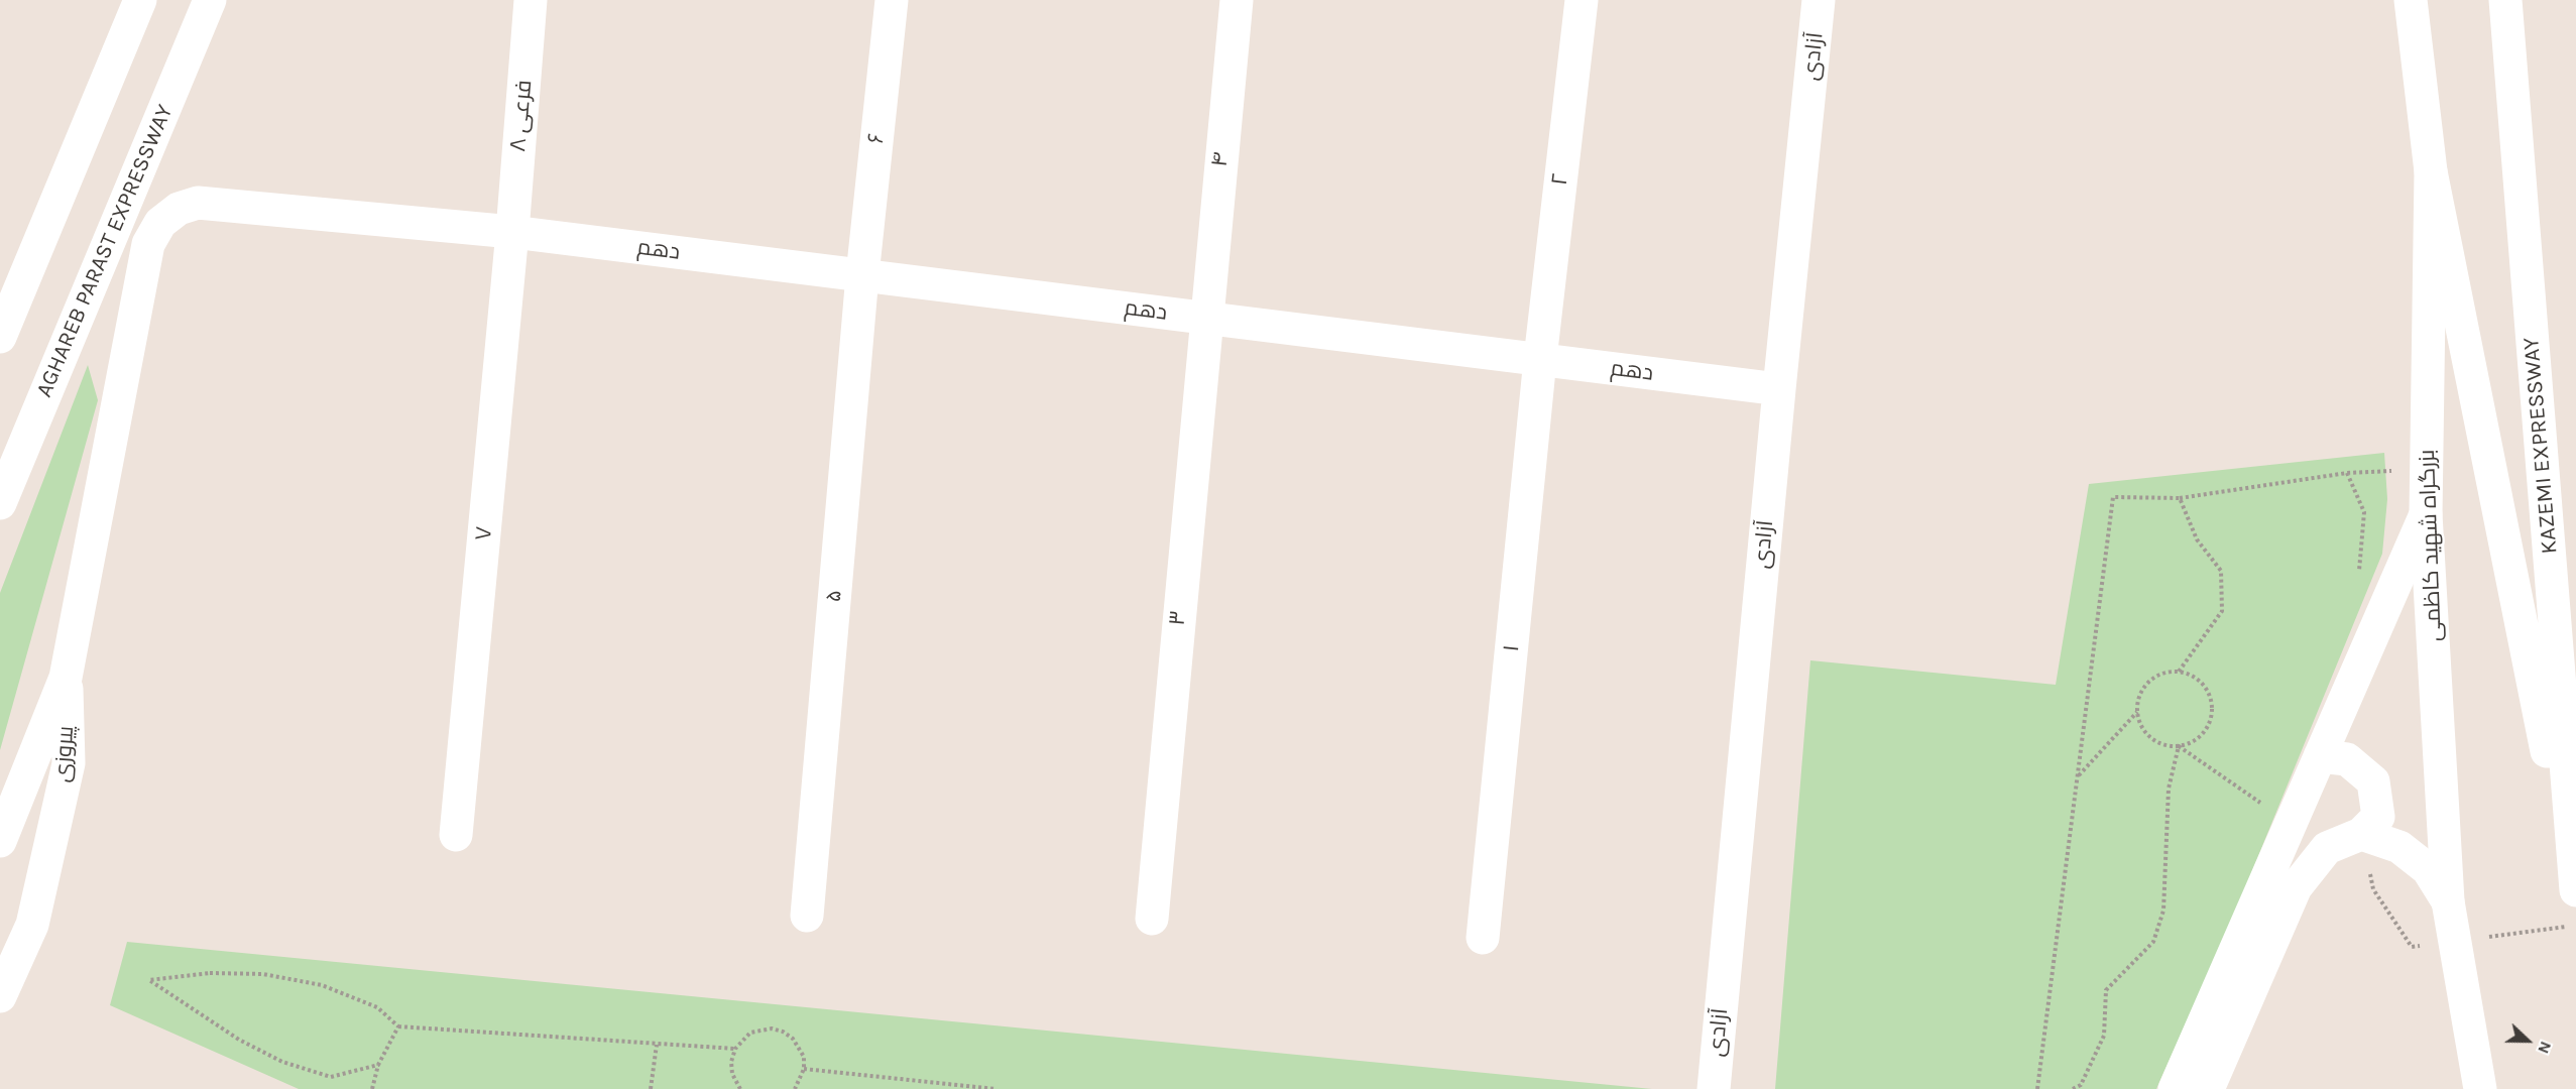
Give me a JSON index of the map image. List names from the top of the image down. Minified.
{"streets":{"main road":["آزادی","فرعی ۸","۶","۴","۲","دهم","AGHAREB PARAST EXPRESSWAY","KAZEMI EXPRESSWAY","۷","بزرگراه شهید کاظمی","۵","۳","۱","پیروزی"]},"crossings":[["آزادی","دهم"],["فرعی ۸","دهم"],["فرعی ۸","۷"],["۶","دهم"],["۶","۵"],["۴","دهم"],["۴","۳"],["۲","دهم"],["۲","۱"],["دهم","۷"],["دهم","۵"],["دهم","۳"],["دهم","۱"],["دهم","پیروزی"]],"north":"right"}
